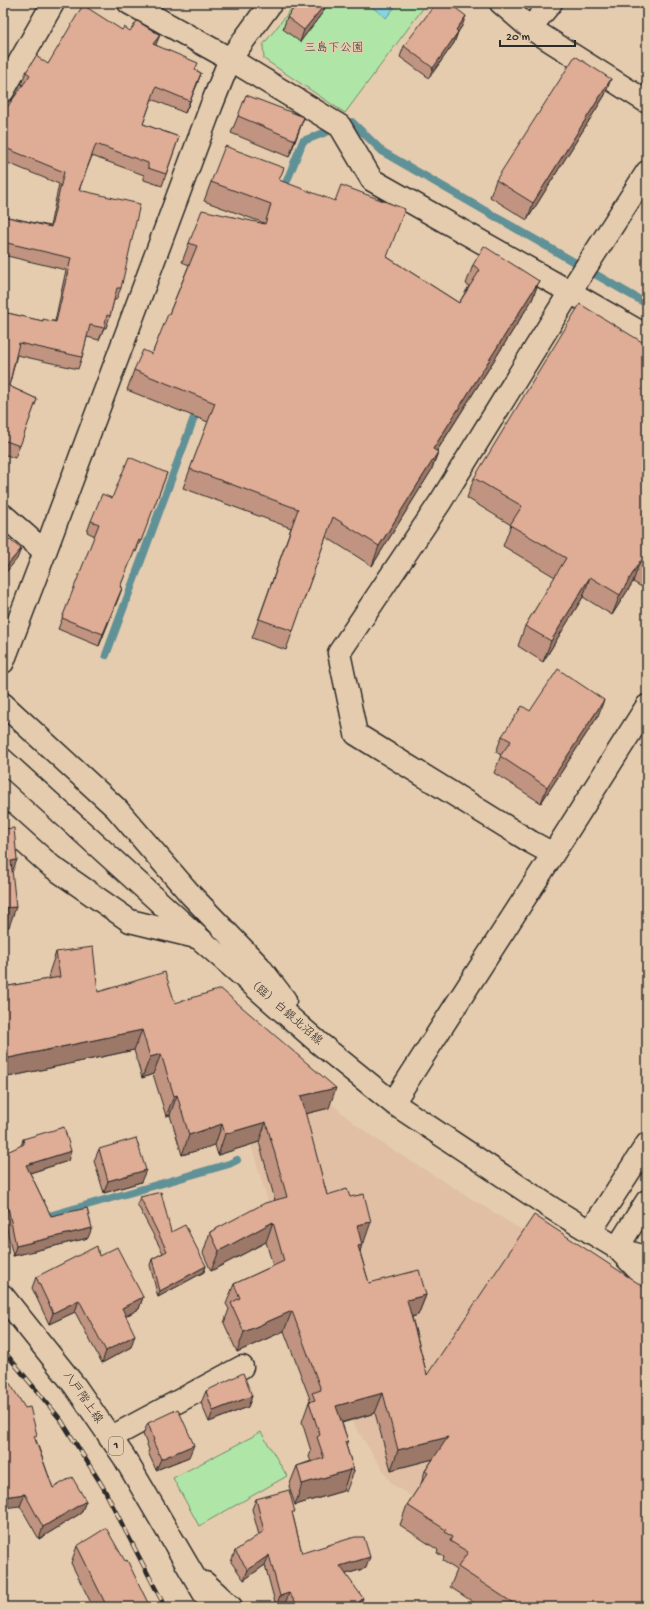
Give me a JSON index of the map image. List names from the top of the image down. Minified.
{"streets":{"street":["（臨）白銀北沼線","八戸階上線","1"]},"parks":["三島下公園"],"scale_bar":"20 m"}
